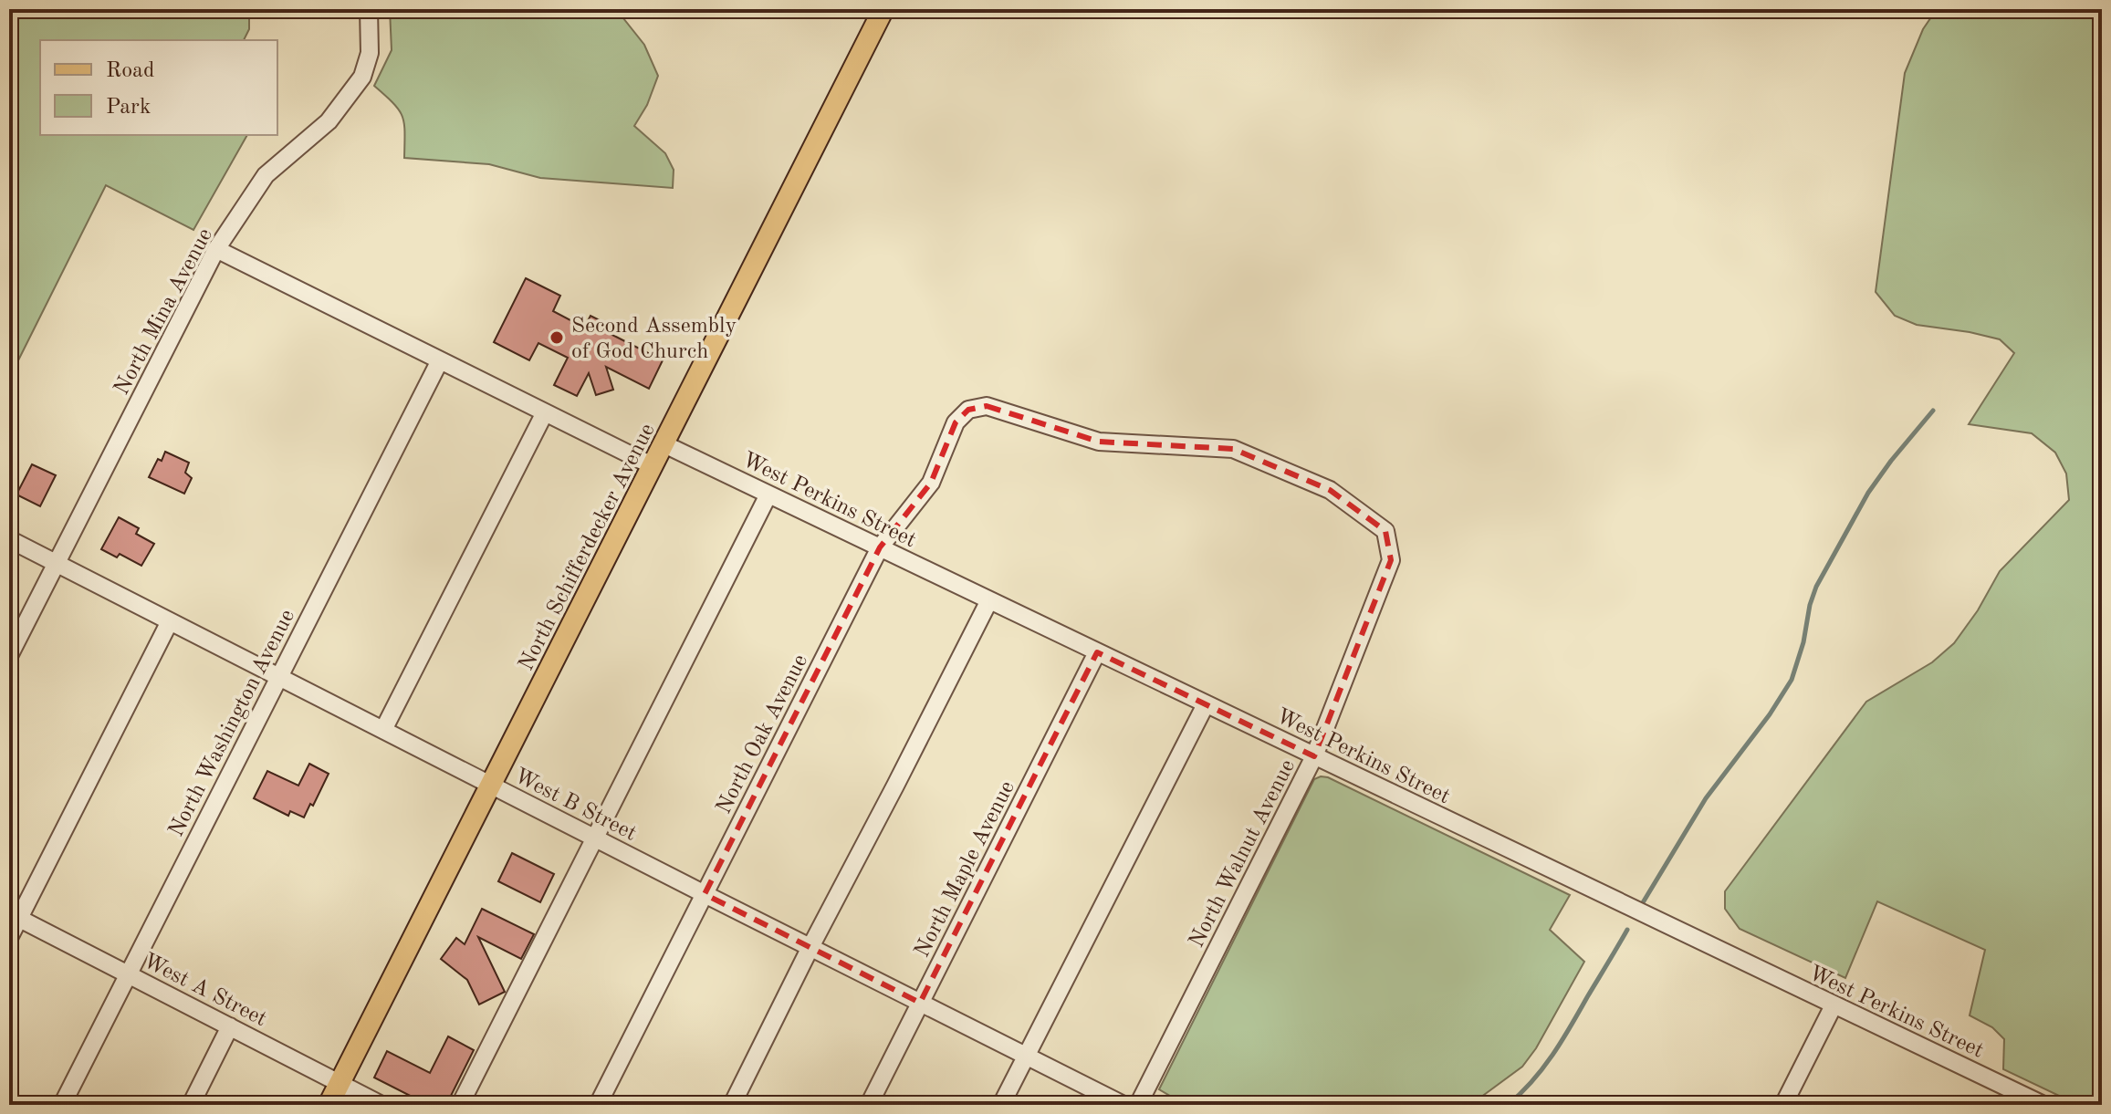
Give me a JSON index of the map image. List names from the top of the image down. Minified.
{"streets":{"main road":["North Schifferdecker Avenue"],"street":["North Mina Avenue","West Perkins Street","North Washington Avenue","North Oak Avenue","West B Street","North Walnut Avenue","North Maple Avenue","West A Street"]},"crossings":[["North Mina Avenue","West B Street"],["West Perkins Street","North Schifferdecker Avenue"],["West Perkins Street","North Oak Avenue"],["West Perkins Street","North Walnut Avenue"],["West Perkins Street","North Maple Avenue"],["North Schifferdecker Avenue","West B Street"],["North Schifferdecker Avenue","West A Street"],["North Washington Avenue","West B Street"],["North Washington Avenue","West A Street"],["North Oak Avenue","West B Street"],["North Oak Avenue","North Walnut Avenue"],["West B Street","North Maple Avenue"]],"places":["Second Assembly of God Church"],"legend":["Road","Park"]}
